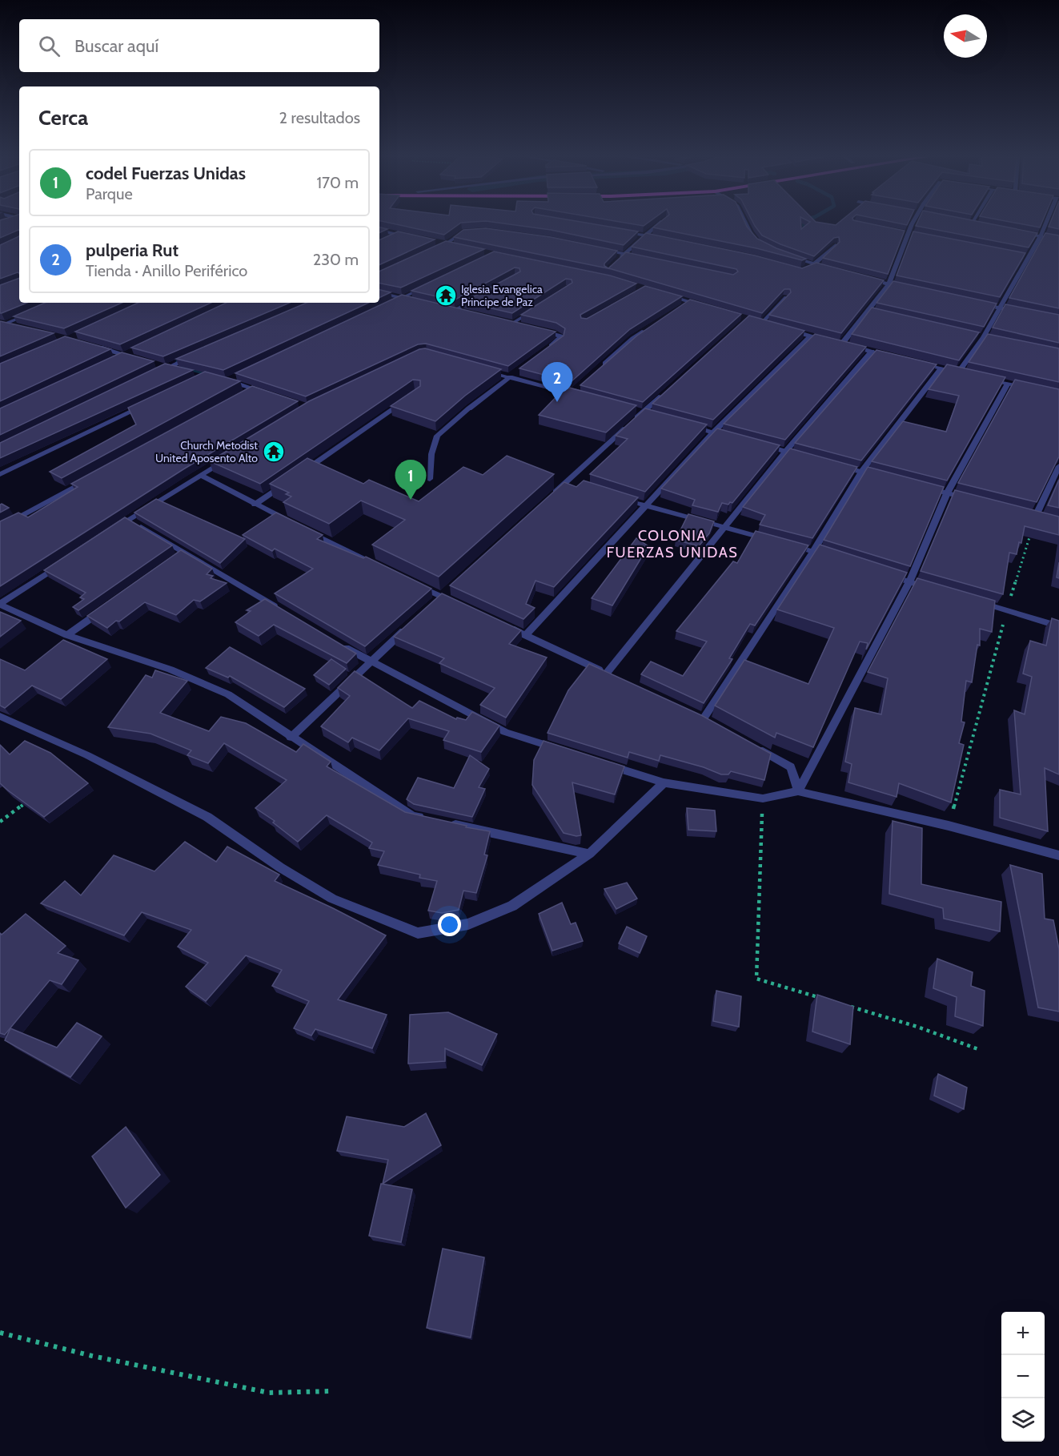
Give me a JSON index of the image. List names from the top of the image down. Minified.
{"districts":["COLONIA FUERZAS UNIDAS"],"places":{"temple":["Iglesia Evangelica Principe de Paz","Church Metodist United Aposento Alto"]},"north":"left","page":{"search":"Buscar aquí","heading":["Cerca","2 resultados"],"list":[{"mark":"1","name":"codel Fuerzas Unidas","note":"Parque","value":"170 m"},{"mark":"2","name":"pulperia Rut","note":"Tienda · Anillo Periférico","value":"230 m"}],"pins":["2","1"],"map_buttons":["+","−"]}}
